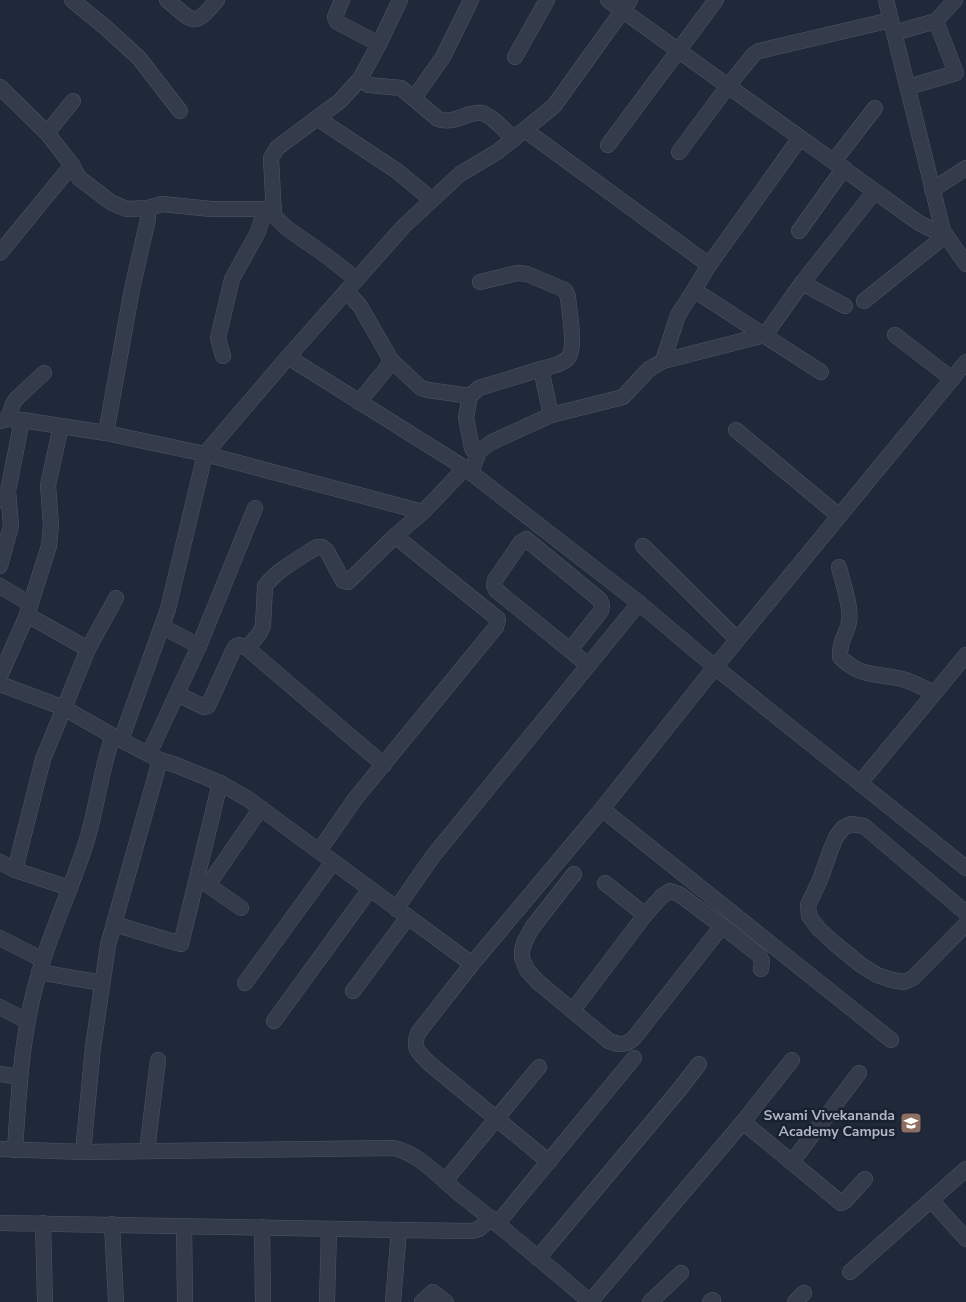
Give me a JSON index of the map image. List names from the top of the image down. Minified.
{"places":{"school or university":["Swami Vivekananda Academy Campus"]}}
